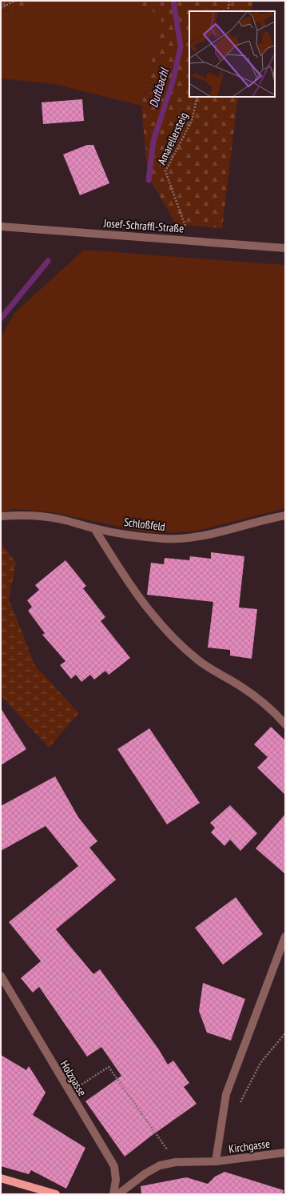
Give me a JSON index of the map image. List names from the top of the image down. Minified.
{"streets":{"street":["Josef-Schraffl-Straße","Schloßfeld","Holzgasse","Kirchgasse"],"path":["Amarellersteig"]},"crossings":[["Amarellersteig","Josef-Schraffl-Straße"]],"water":["Duftbachl"]}
